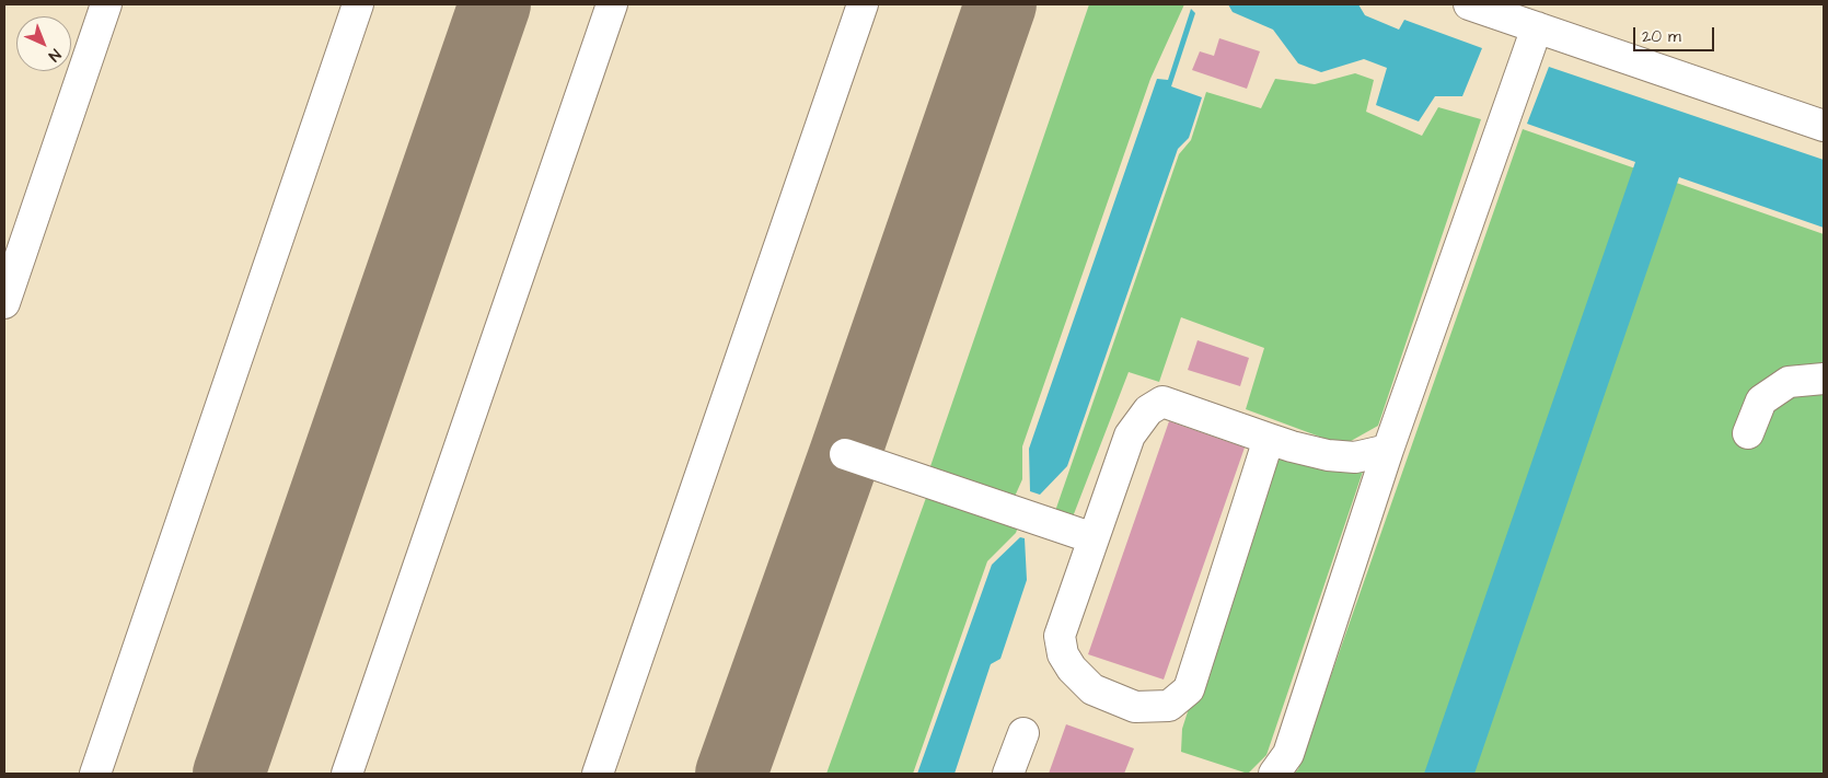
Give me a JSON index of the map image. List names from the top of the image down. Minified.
{"scale_bar":"20 m","north":"bottom right"}
